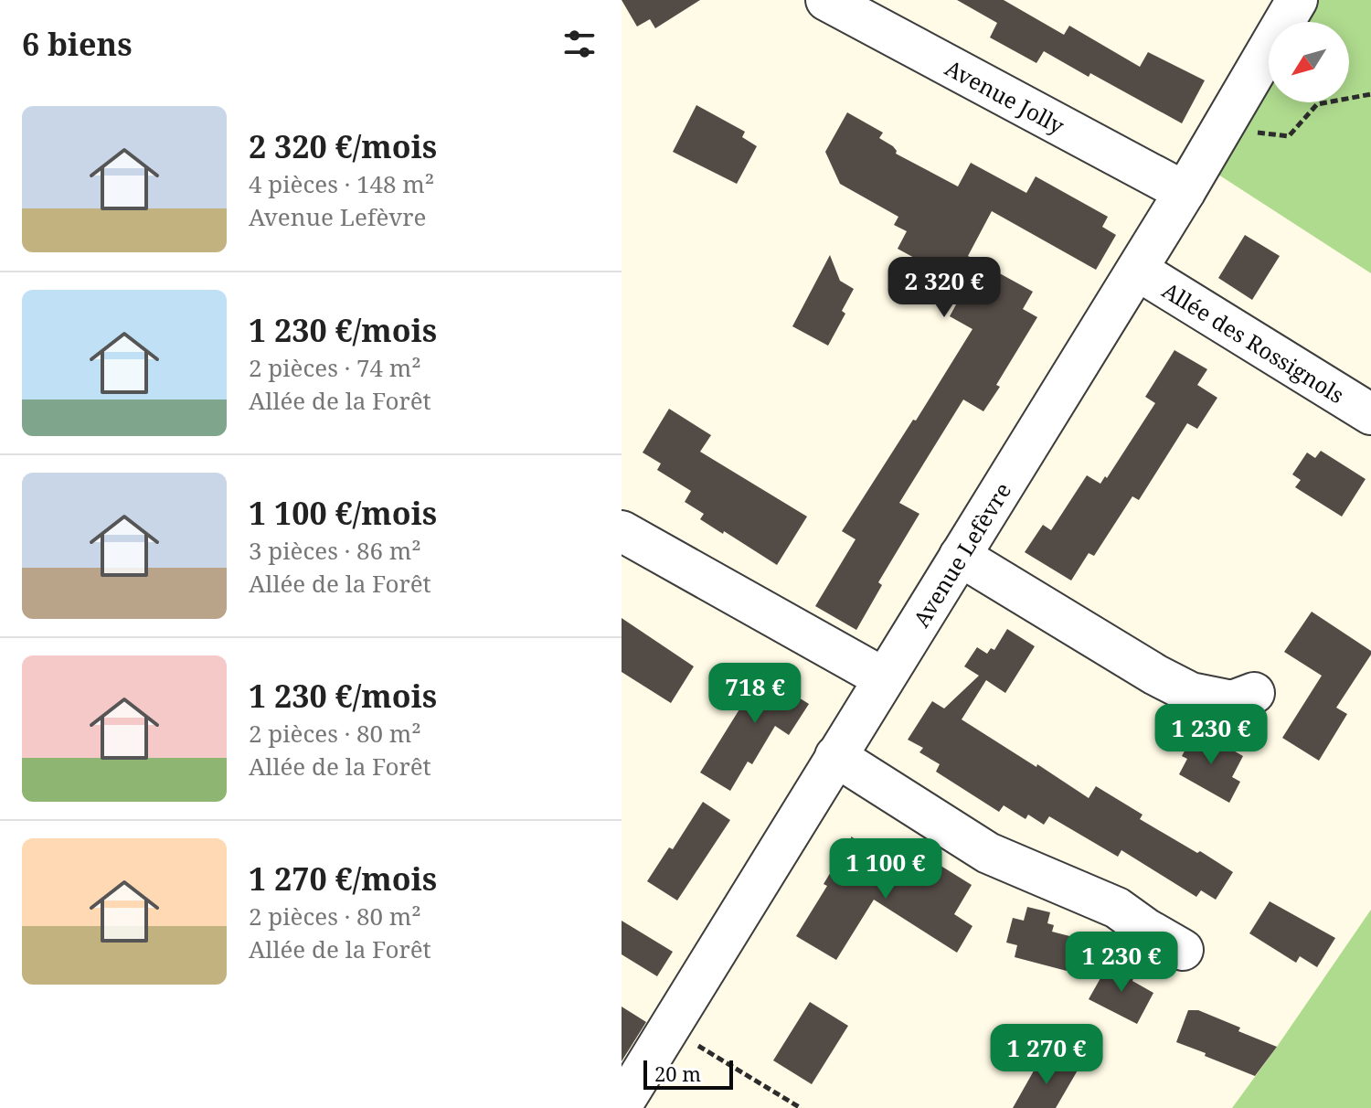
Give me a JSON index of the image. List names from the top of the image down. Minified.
{"streets":{"street":["Avenue Jolly","Allée des Rossignols","Avenue Lefèvre"]},"crossings":[["Avenue Jolly","Avenue Lefèvre"],["Allée des Rossignols","Avenue Lefèvre"]],"scale_bar":"20 m","north":"bottom left","page":{"heading":"6 biens","list":[{"name":"2 320 €/mois","note":"4 pièces · 148 m² · Avenue Lefèvre"},{"name":"1 230 €/mois","note":"2 pièces · 74 m² · Allée de la Forêt"},{"name":"1 100 €/mois","note":"3 pièces · 86 m² · Allée de la Forêt"},{"name":"1 230 €/mois","note":"2 pièces · 80 m² · Allée de la Forêt"},{"name":"1 270 €/mois","note":"2 pièces · 80 m² · Allée de la Forêt"}],"price":["2 320 €","718 €","1 230 €","1 100 €","1 230 €","1 270 €"],"scale":"20 m"}}
